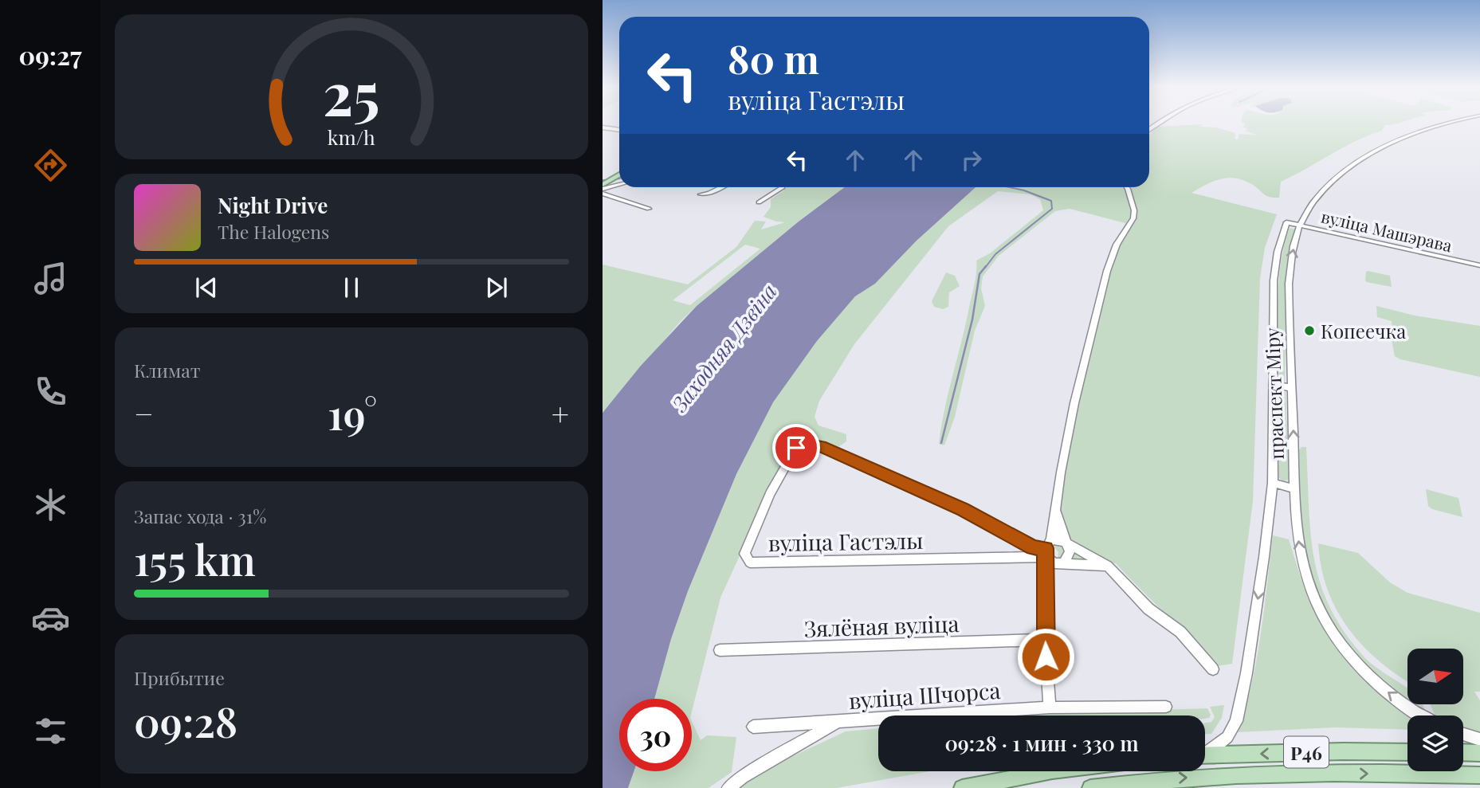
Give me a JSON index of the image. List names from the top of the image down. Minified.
{"streets":{"main road":["Р46"],"street":["вуліца Машэрава","праспект Міру","вуліца Гастэлы","Зялёная вуліца","вуліца Шчорса"]},"crossings":[["вуліца Машэрава","праспект Міру"]],"water":["Заходняя Дзвіна"],"places":["Копеечка"],"north":"right","page":{"tabs":"09:27","turn":["80 m","вуліца Гастэлы"],"song":["Night Drive","The Halogens"],"tile":["Климат",["Запас хода · 31%","155 km"],["Прибытие","09:28"]],"heat":["−","19°","+"],"limit":"30","trip":"09:28 · 1 мин · 330 m","gauge":["25","km/h"]}}
